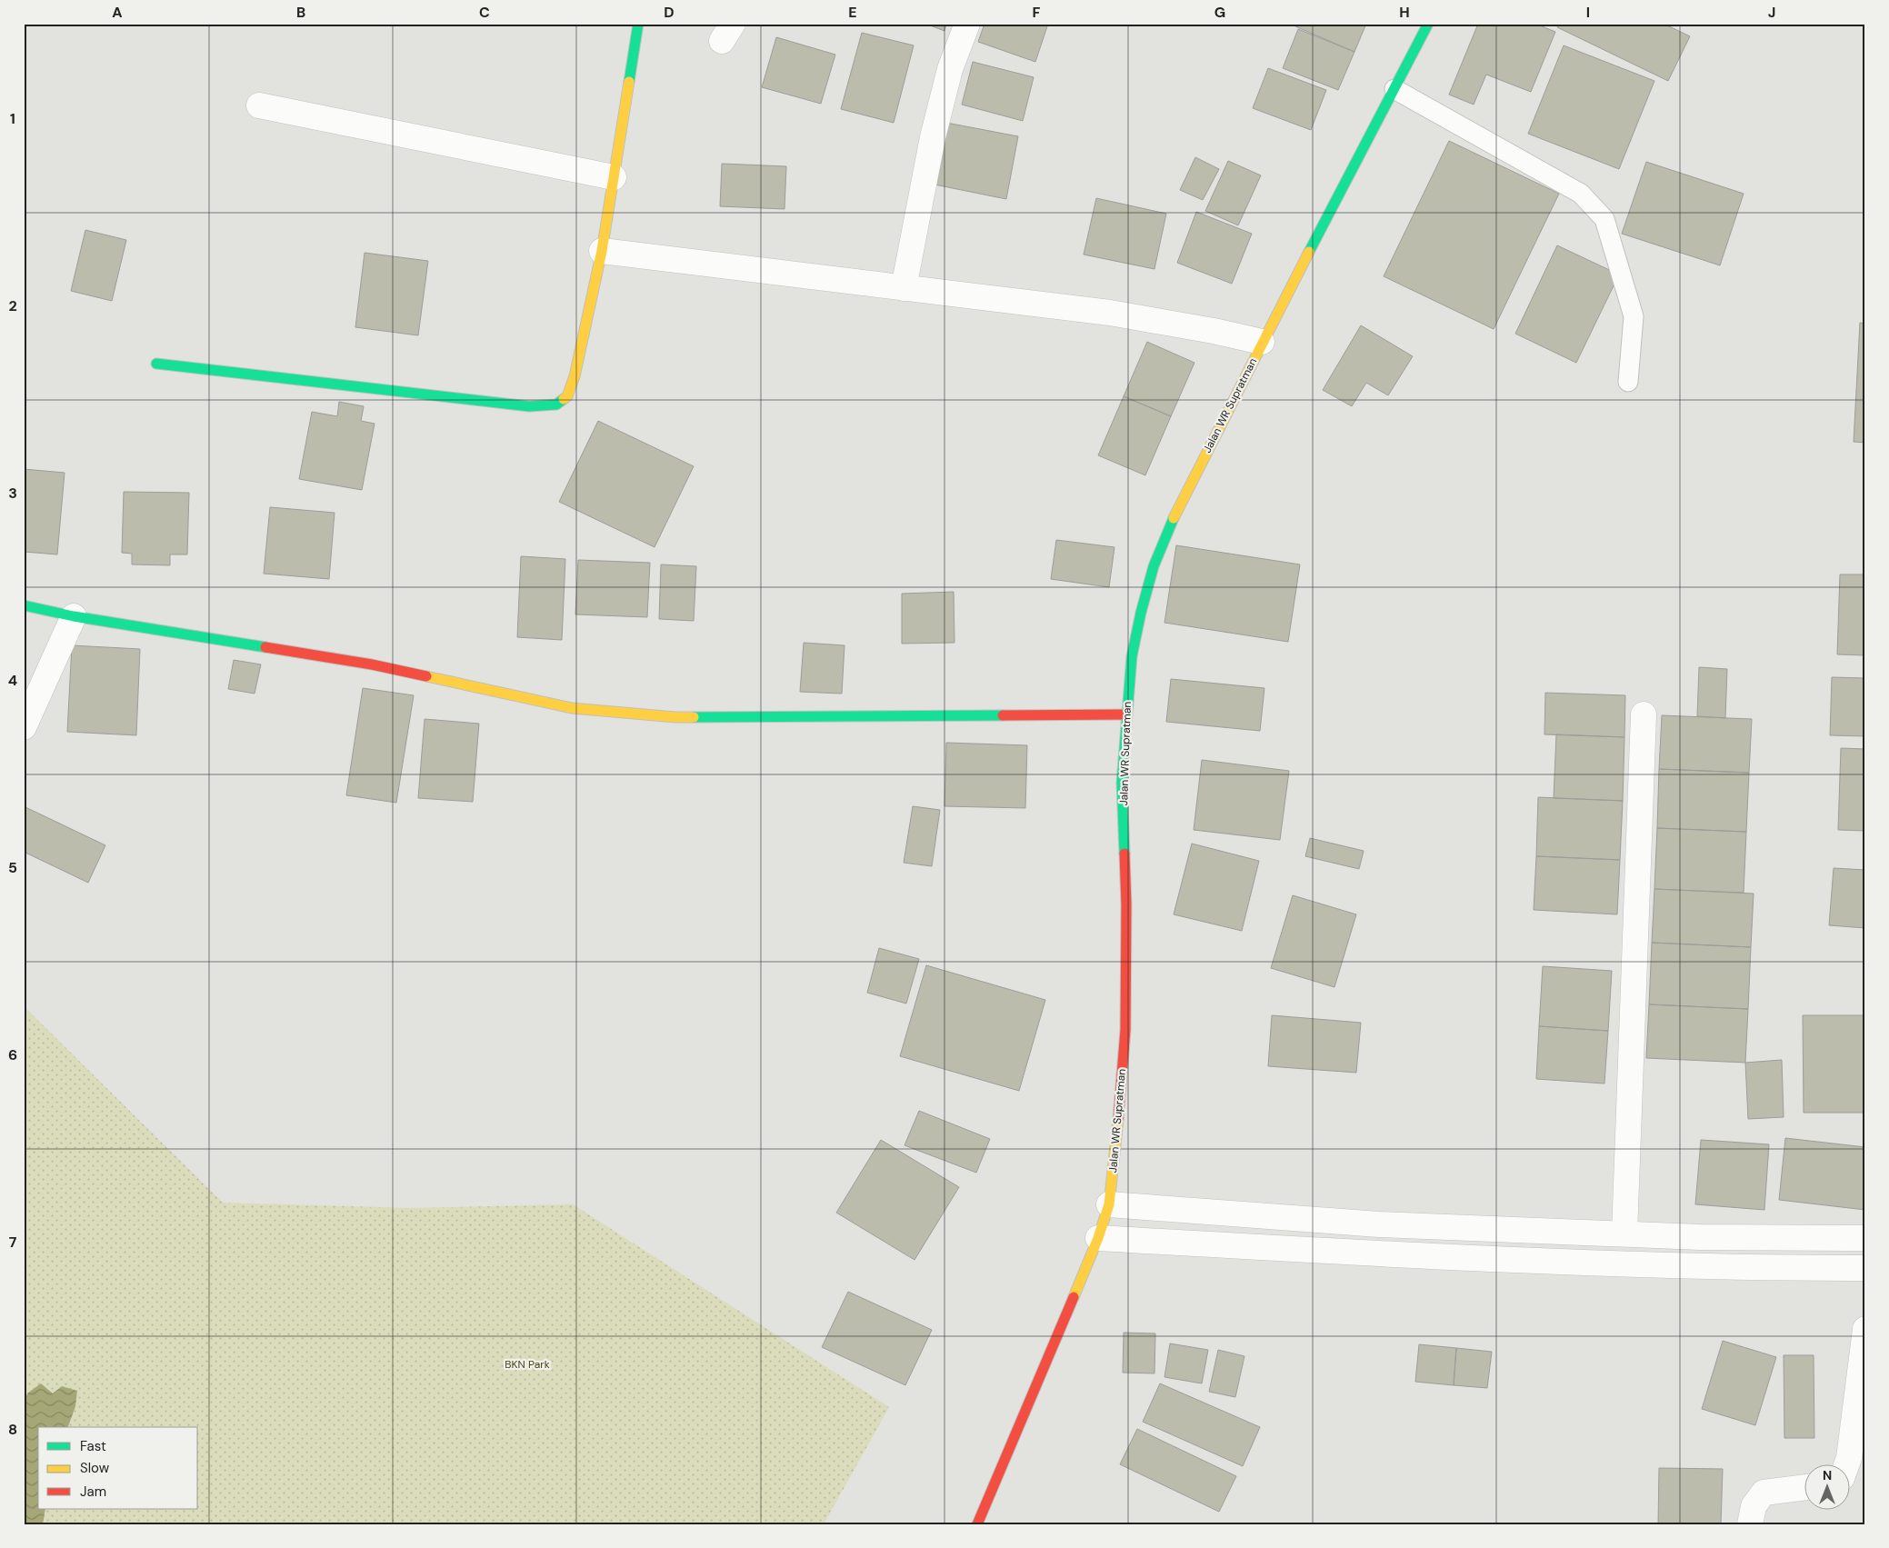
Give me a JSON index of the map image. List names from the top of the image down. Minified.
{"streets":{"main road":["Jalan WR Supratman"]},"parks":["BKN Park"],"legend":["Fast","Slow","Jam"],"north":"top","grid":{"columns":["A","B","C","D","E","F","G","H","I","J"],"rows":["1","2","3","4","5","6","7","8"]}}
